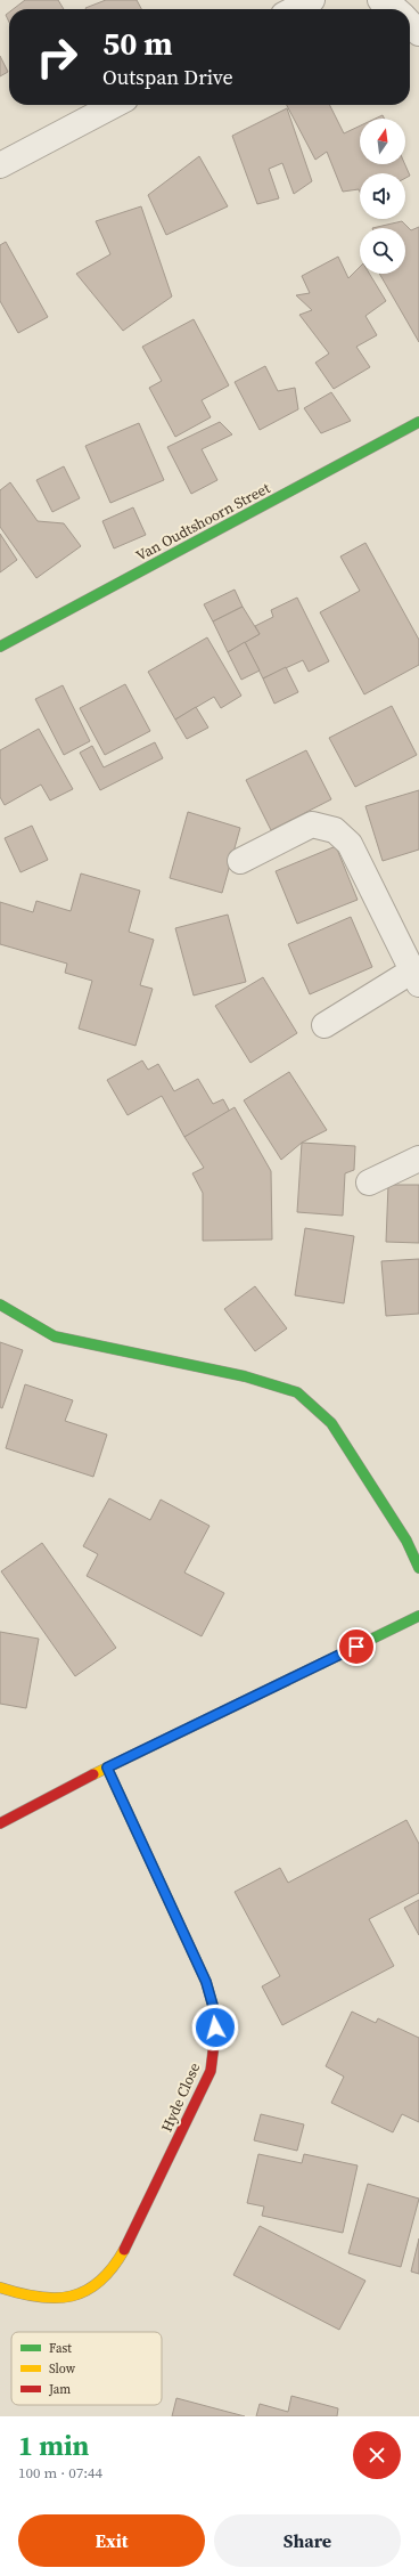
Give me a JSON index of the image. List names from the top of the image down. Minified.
{"streets":{"street":["Van Oudtshoorn Street","Hyde Close"]},"legend":["Fast","Slow","Jam"],"north":"top","page":{"turn":["50 m","Outspan Drive"],"heading":["1 min","100 m · 07:44"],"buttons":["Exit","Share"]}}
